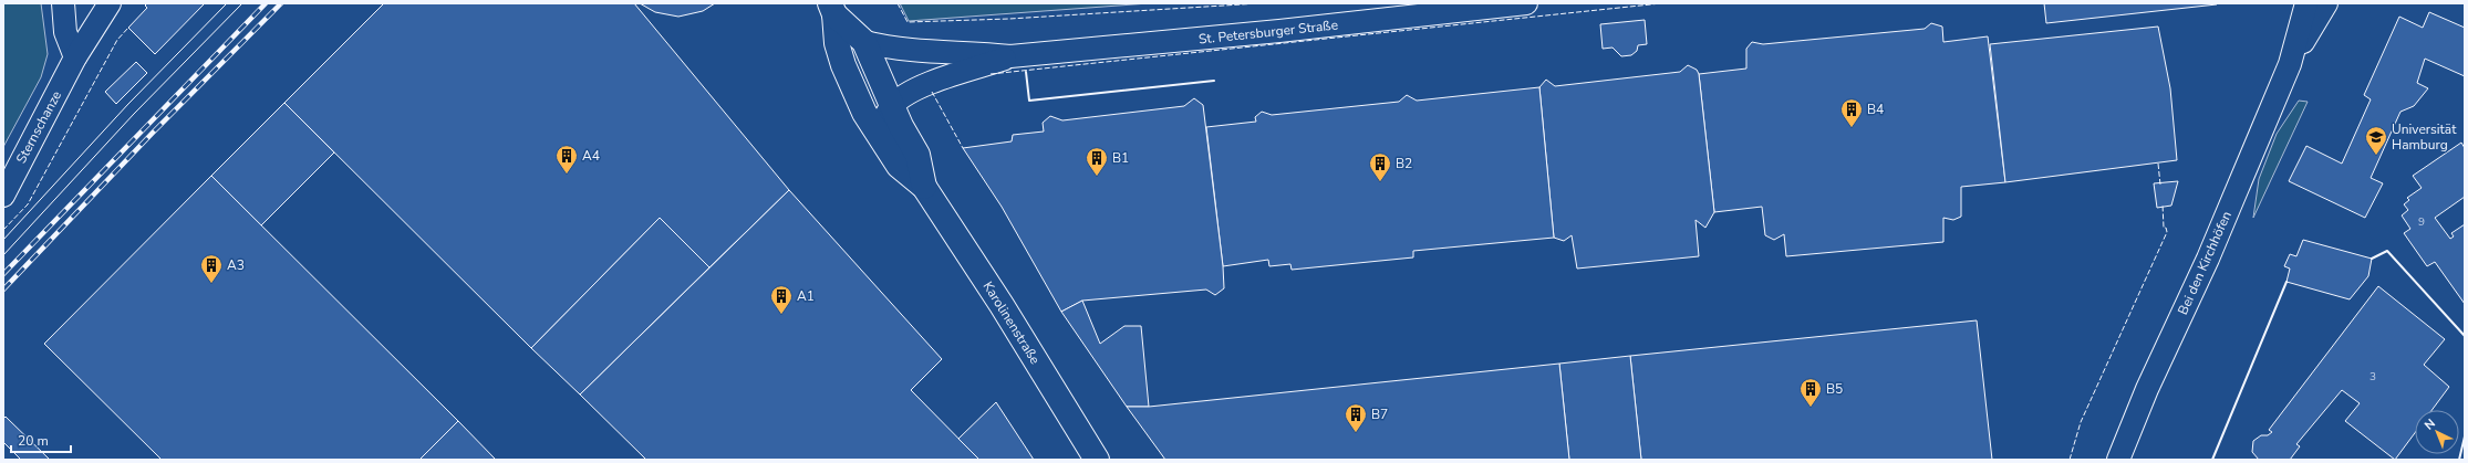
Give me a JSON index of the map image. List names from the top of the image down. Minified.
{"streets":{"main road":["Karolinenstraße"],"street":["St. Petersburger Straße","Sternschanze","Bei den Kirchhöfen"]},"crossings":[["St. Petersburger Straße","Karolinenstraße"]],"places":{"building":["B4","A4","B1","B2","A3","A1","B5","B7"],"school or university":["Universität Hamburg"]},"house_numbers":["9","3"],"scale_bar":"20 m","north":"top left"}
